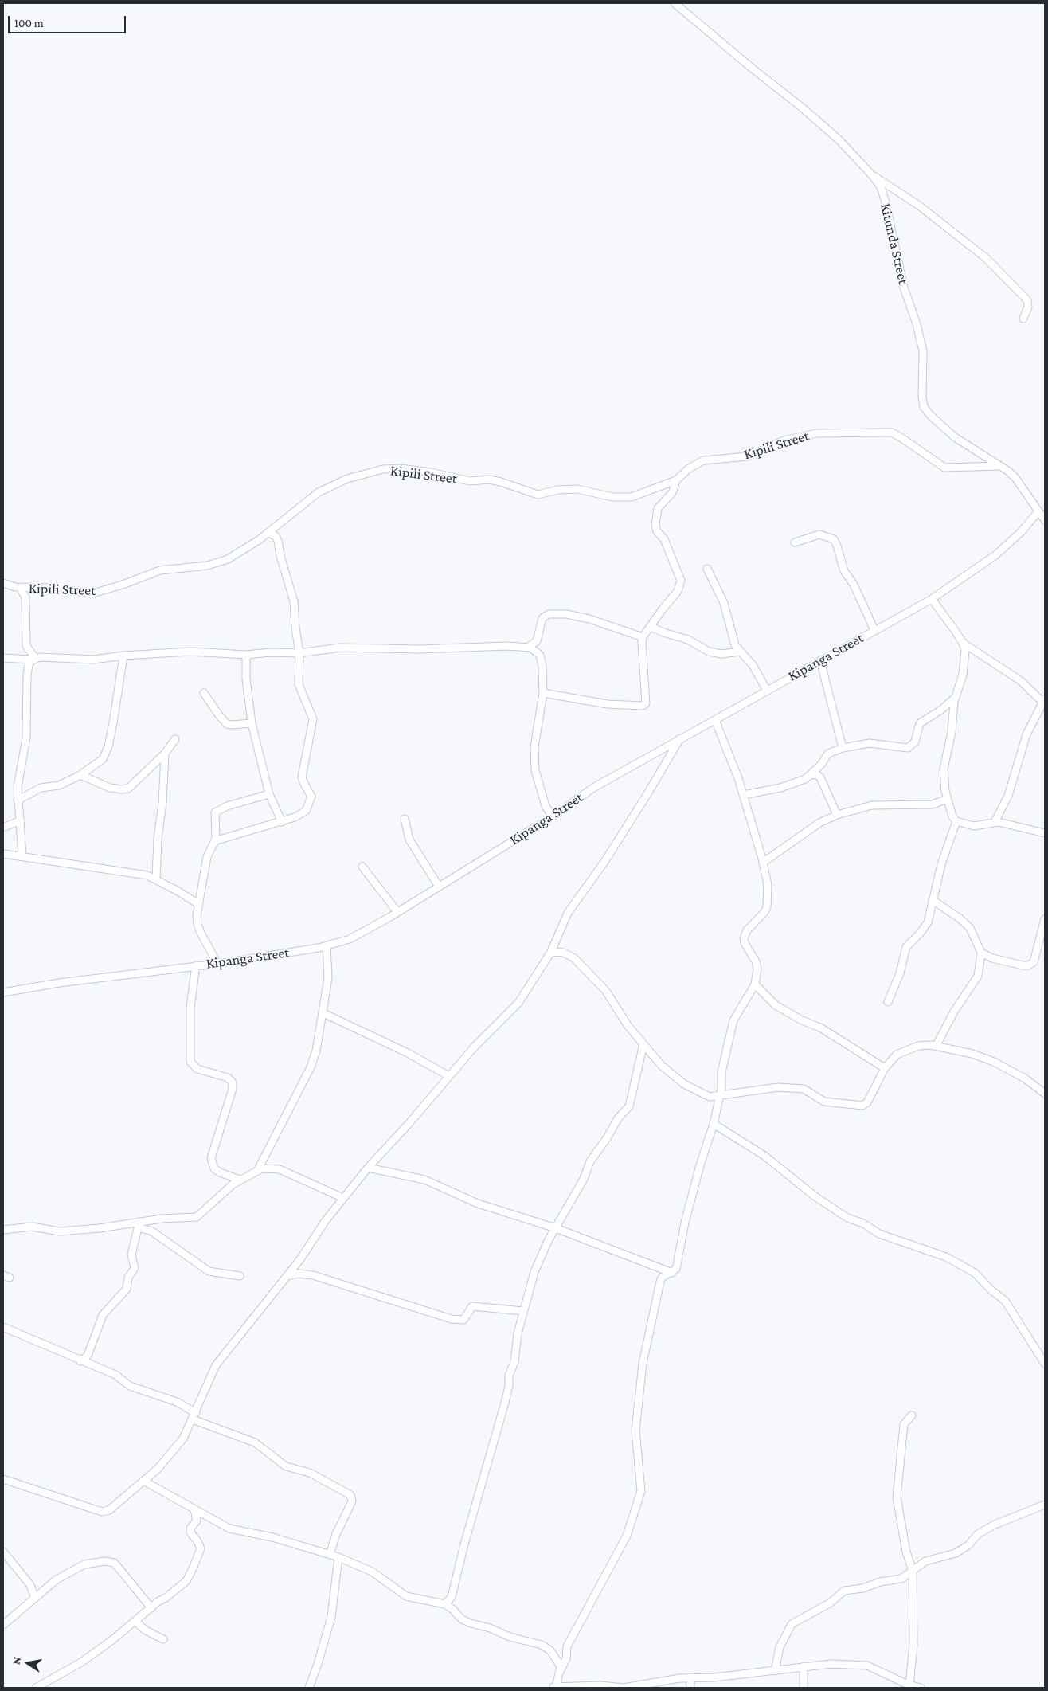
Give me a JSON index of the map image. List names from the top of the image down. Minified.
{"streets":{"street":["Kitunda Street","Kipili Street","Kipanga Street"]},"crossings":[["Kitunda Street","Kipili Street"],["Kitunda Street","Kipanga Street"]],"scale_bar":"100 m","north":"left"}
